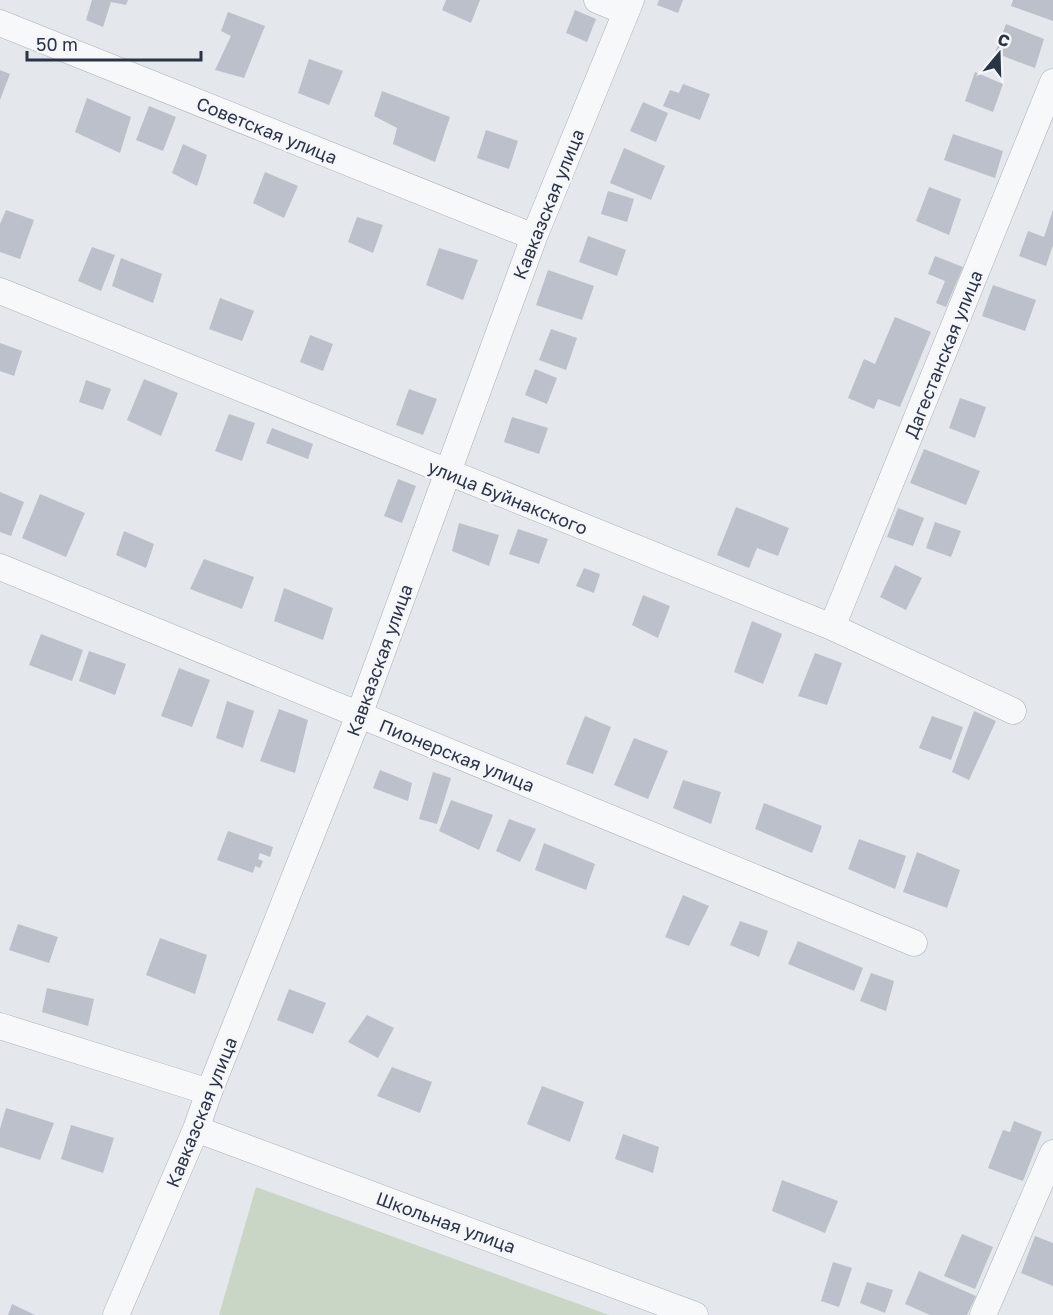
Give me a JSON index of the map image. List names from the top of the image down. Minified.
{"streets":{"street":["Советская улица","Кавказская улица","Дагестанская улица","улица Буйнакского","Пионерская улица","Школьная улица"]},"crossings":[["Советская улица","Кавказская улица"],["Кавказская улица","улица Буйнакского"],["Кавказская улица","Пионерская улица"],["Кавказская улица","Школьная улица"],["Дагестанская улица","улица Буйнакского"]],"scale_bar":"50 m","north":"top"}
